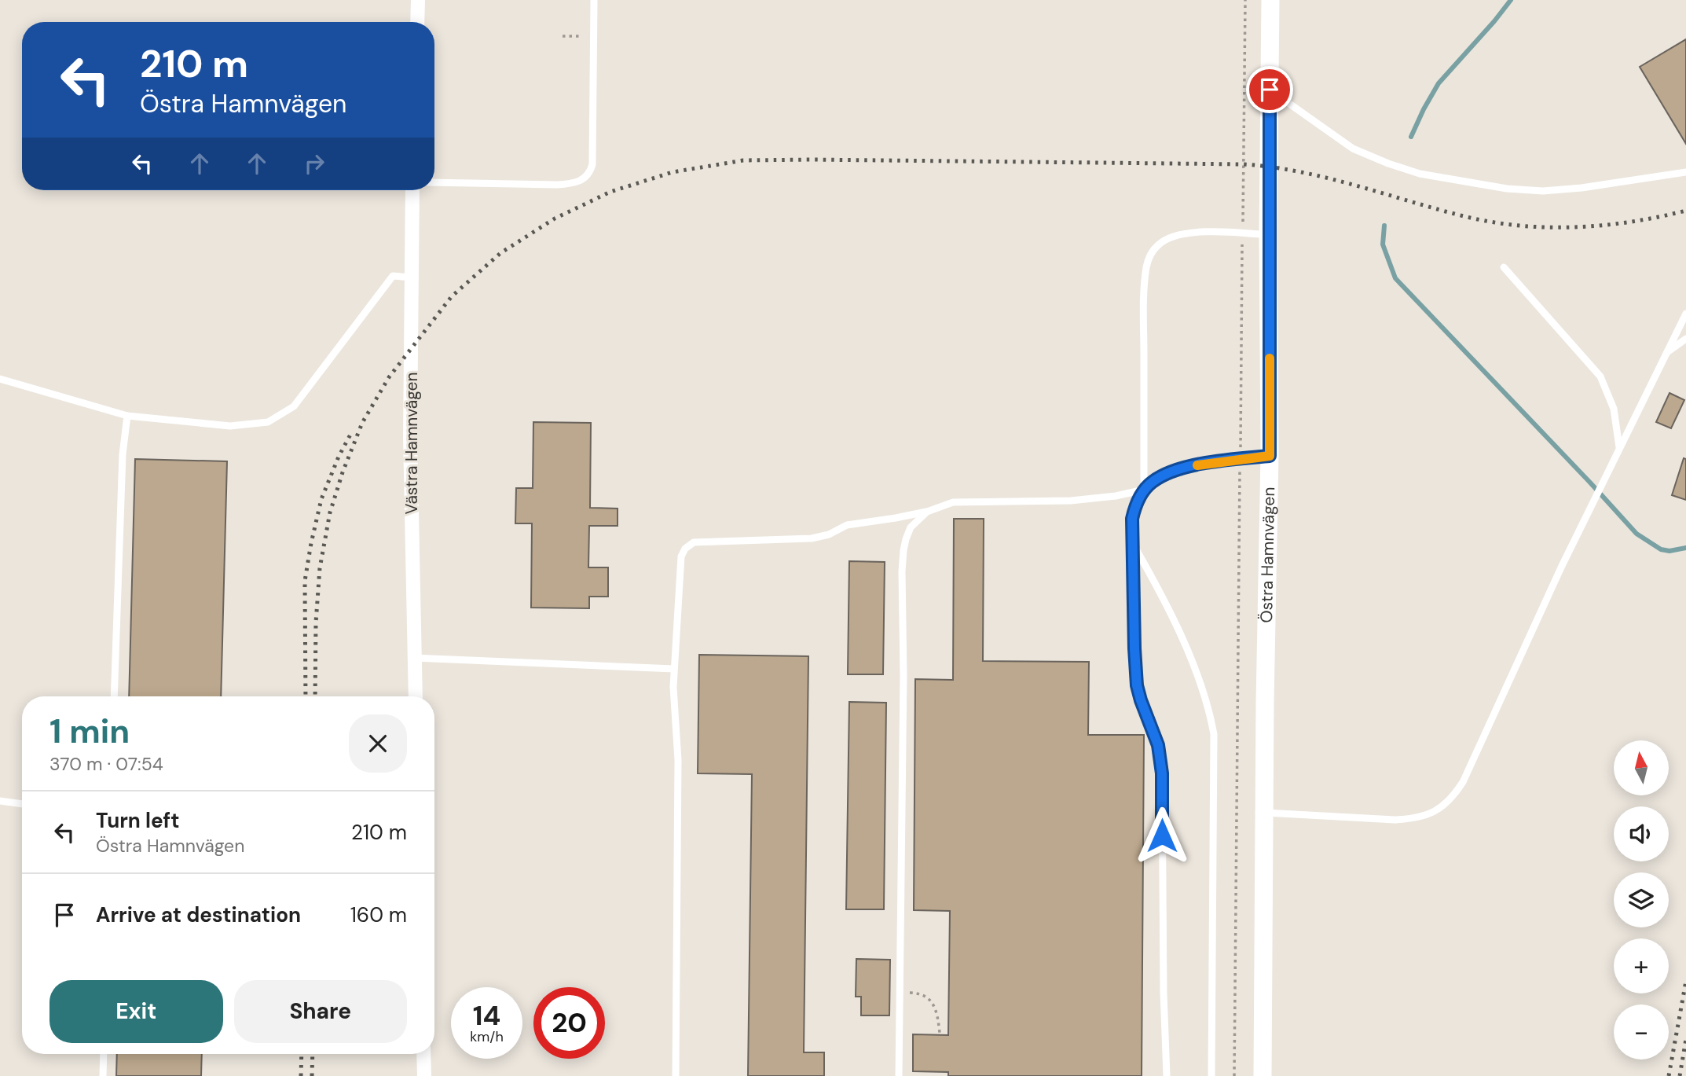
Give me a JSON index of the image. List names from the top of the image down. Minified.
{"streets":{"street":["Västra Hamnvägen","Östra Hamnvägen"]},"north":"top","page":{"turn":["210 m","Östra Hamnvägen"],"heading":["1 min","370 m · 07:54"],"map_buttons":["+","−"],"list":[{"name":"Turn left","note":"Östra Hamnvägen","value":"210 m"},{"name":"Arrive at destination","value":"160 m"}],"buttons":["Exit","Share"],"speed":"14 km/h","limit":"20"}}
